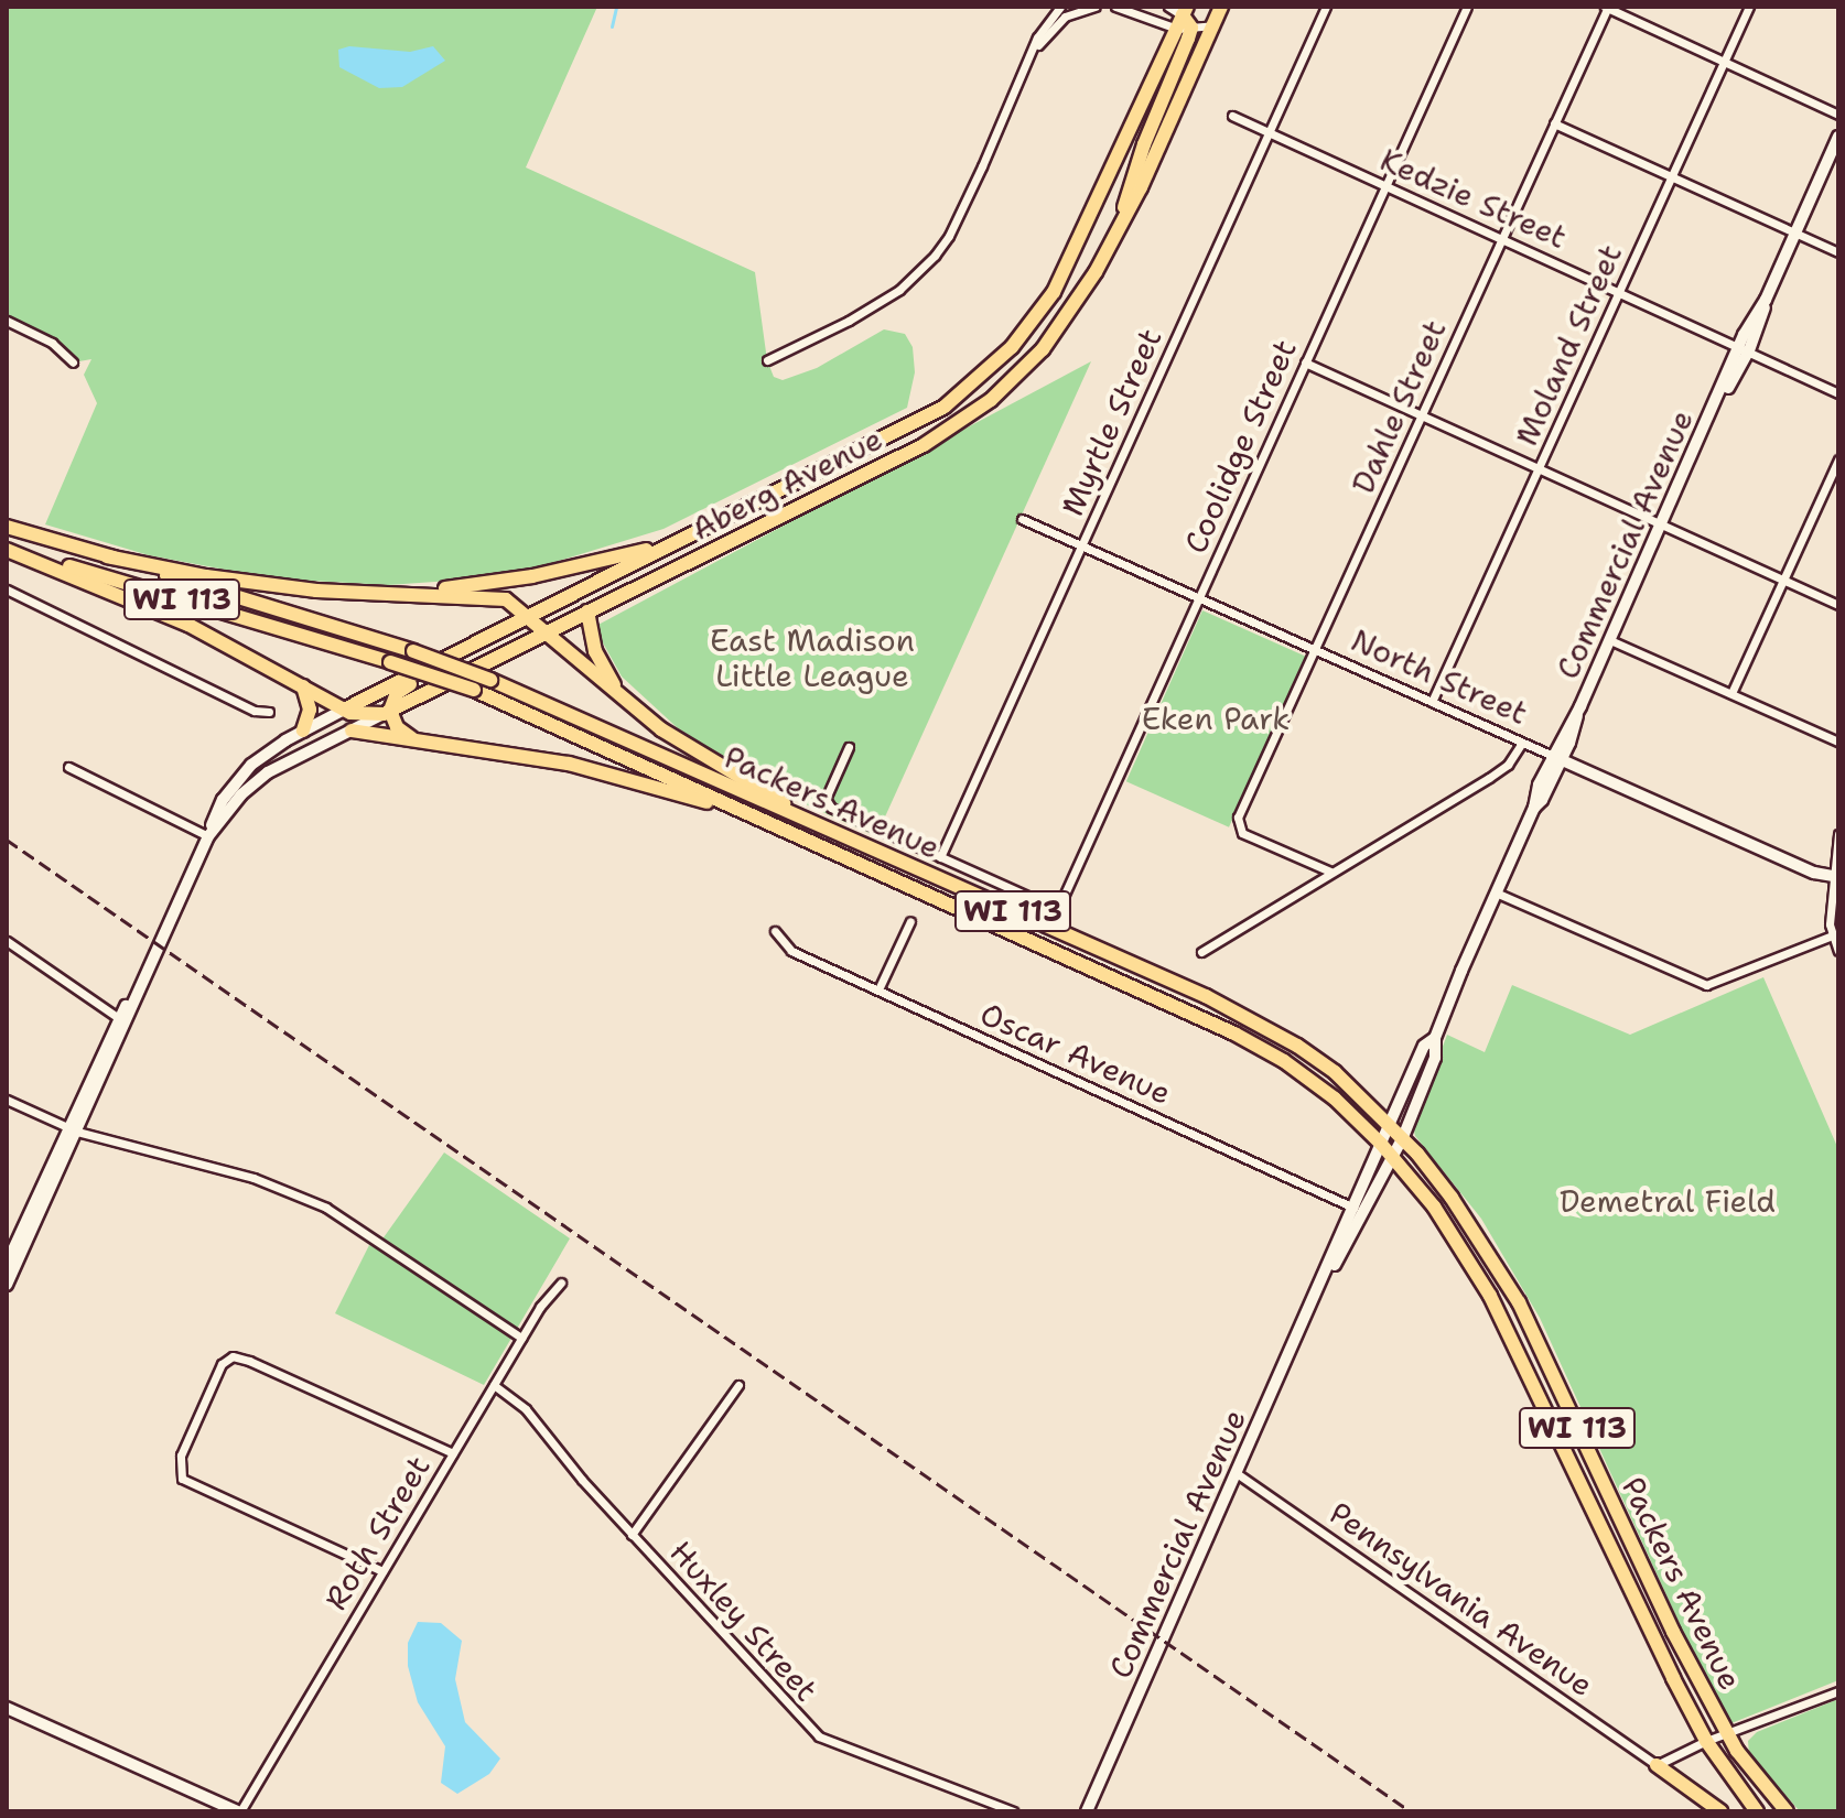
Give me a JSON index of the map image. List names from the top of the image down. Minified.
{"streets":{"main road":["Aberg Avenue","WI 113","Packers Avenue"],"street":["Kedzie Street","Moland Street","Dahle Street","Myrtle Street","Coolidge Street","Commercial Avenue","North Street","Oscar Avenue","Roth Street","Pennsylvania Avenue","Huxley Street"]},"crossings":[["Kedzie Street","Moland Street"],["Kedzie Street","Dahle Street"],["Kedzie Street","Myrtle Street"],["Kedzie Street","Coolidge Street"],["Kedzie Street","Commercial Avenue"],["Moland Street","North Street"],["Dahle Street","North Street"],["Myrtle Street","Coolidge Street"],["Myrtle Street","North Street"],["Coolidge Street","North Street"],["Commercial Avenue","North Street"],["Commercial Avenue","Packers Avenue"],["Commercial Avenue","Oscar Avenue"],["Commercial Avenue","Pennsylvania Avenue"],["WI 113","Packers Avenue"],["Roth Street","Huxley Street"]],"parks":["East Madison Little League","Eken Park","Demetral Field"]}
